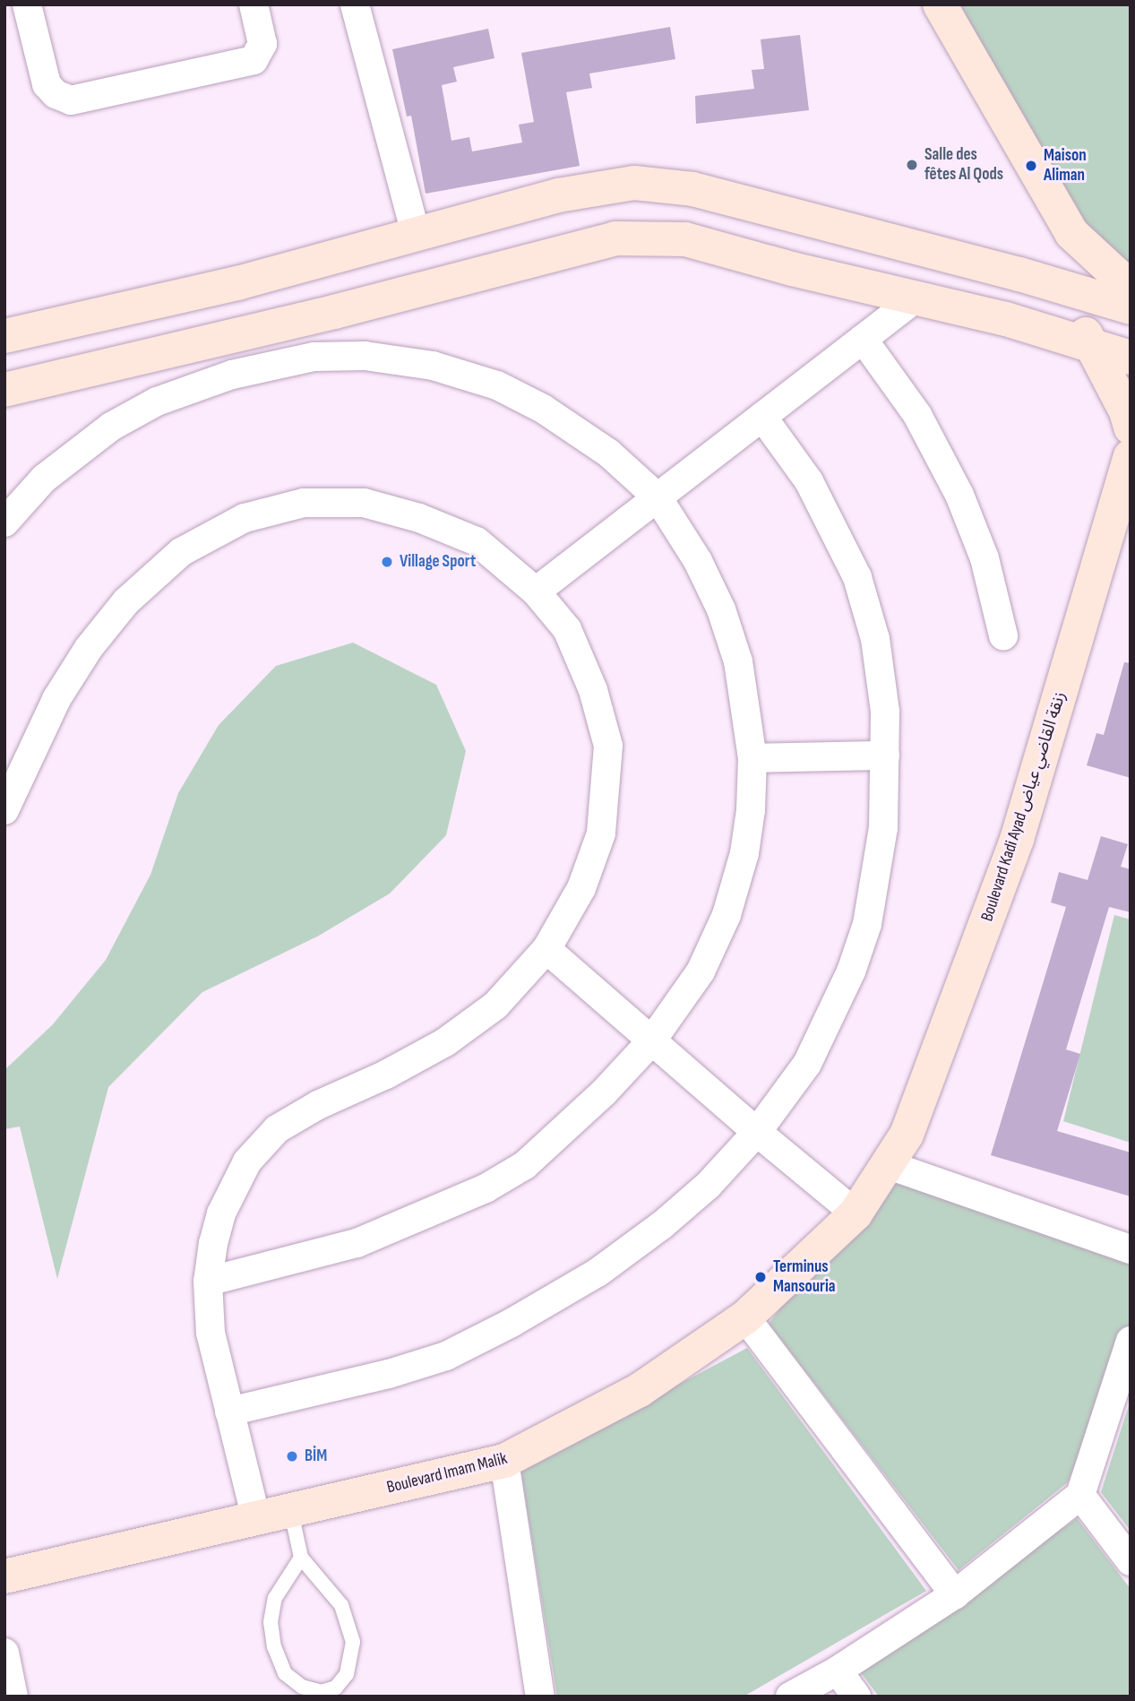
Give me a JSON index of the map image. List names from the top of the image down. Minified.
{"streets":{"street":["Boulevard Kadi Ayad زنقة القاضي عياض","Boulevard Imam Malik"]},"crossings":[["Boulevard Kadi Ayad زنقة القاضي عياض","Boulevard Imam Malik"]],"places":["Salle des fêtes Al Qods","Maison Aliman","Village Sport","Terminus Mansouria","BİM"]}
